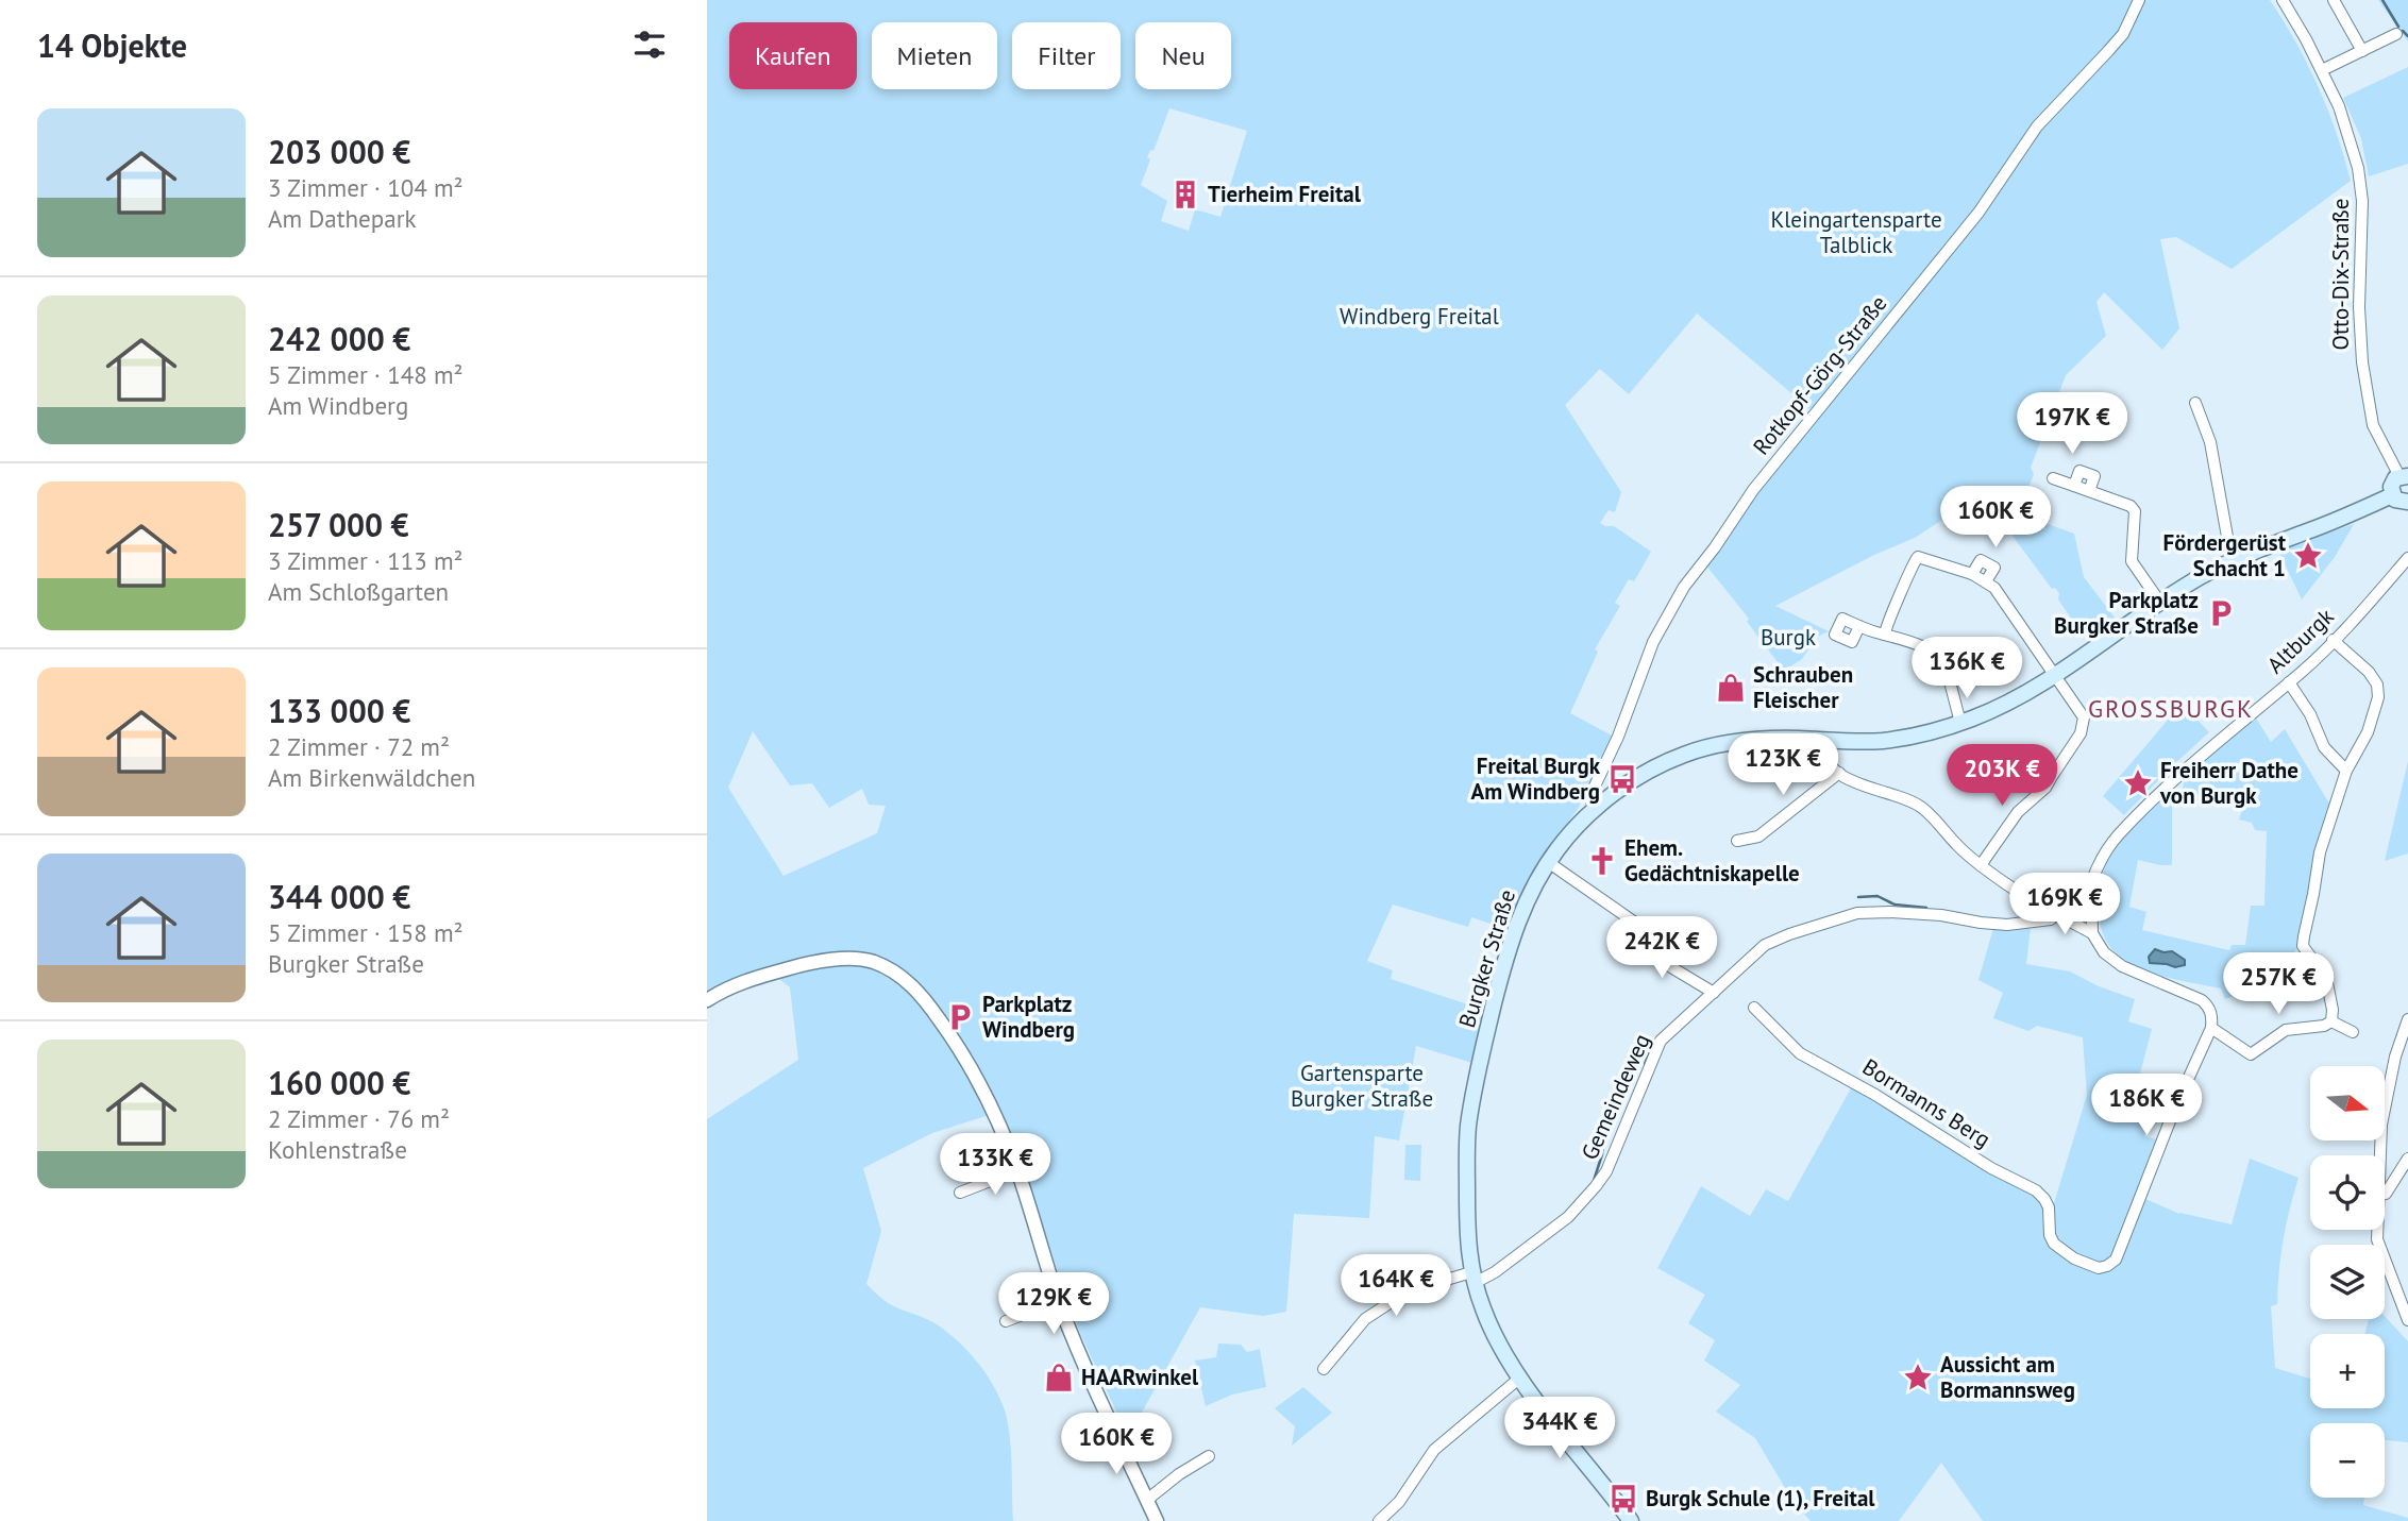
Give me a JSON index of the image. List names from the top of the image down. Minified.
{"streets":{"main road":["Burgker Straße"],"street":["Otto-Dix-Straße","Rotkopf-Görg-Straße","Altburgk","Gemeindeweg","Bormanns Berg"]},"crossings":[["Rotkopf-Görg-Straße","Burgker Straße"],["Altburgk","Gemeindeweg"],["Burgker Straße","Gemeindeweg"]],"districts":["GROSSBURGK"],"parks":["Kleingartensparte Talblick","Windberg Freital","Burgk","Gartensparte Burgker Straße"],"places":{"building":["Tierheim Freital"],"place":["Fördergerüst Schacht 1","Freiherr Dathe von Burgk","Aussicht am Bormannsweg"],"parking":["Parkplatz Burgker Straße","Parkplatz Windberg"],"shop":["Schrauben Fleischer","HAARwinkel"],"bus stop":["Freital Burgk Am Windberg","Burgk Schule (1), Freital"],"church":["Ehem. Gedächtniskapelle"]},"north":"right","page":{"heading":"14 Objekte","chip":["Kaufen","Mieten","Filter","Neu"],"list":[{"name":"203 000 €","note":"3 Zimmer · 104 m² · Am Dathepark"},{"name":"242 000 €","note":"5 Zimmer · 148 m² · Am Windberg"},{"name":"257 000 €","note":"3 Zimmer · 113 m² · Am Schloßgarten"},{"name":"133 000 €","note":"2 Zimmer · 72 m² · Am Birkenwäldchen"},{"name":"344 000 €","note":"5 Zimmer · 158 m² · Burgker Straße"},{"name":"160 000 €","note":"2 Zimmer · 76 m² · Kohlenstraße"}],"price":["197K €","160K €","136K €","123K €","203K €","169K €","242K €","257K €","186K €","133K €","164K €","129K €","344K €","160K €"],"map_buttons":["+","−"]}}
